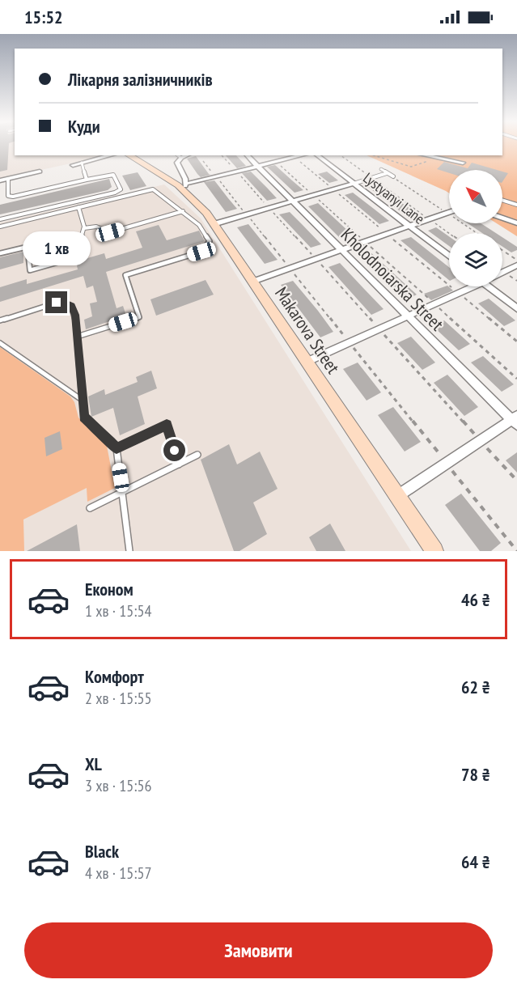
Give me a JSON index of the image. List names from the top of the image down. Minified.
{"streets":{"street":["Lystyanyi Lane","Kholodnoiarska Street","Makarova Street"]},"north":"top left","page":{"status":"15:52","banner":["Лікарня залізничників","Куди"],"bubble":"1 хв","list":[{"name":"Економ","note":"1 хв · 15:54","value":"46 ₴"},{"name":"Комфорт","note":"2 хв · 15:55","value":"62 ₴"},{"name":"XL","note":"3 хв · 15:56","value":"78 ₴"},{"name":"Black","note":"4 хв · 15:57","value":"64 ₴"}],"buttons":"Замовити"}}
